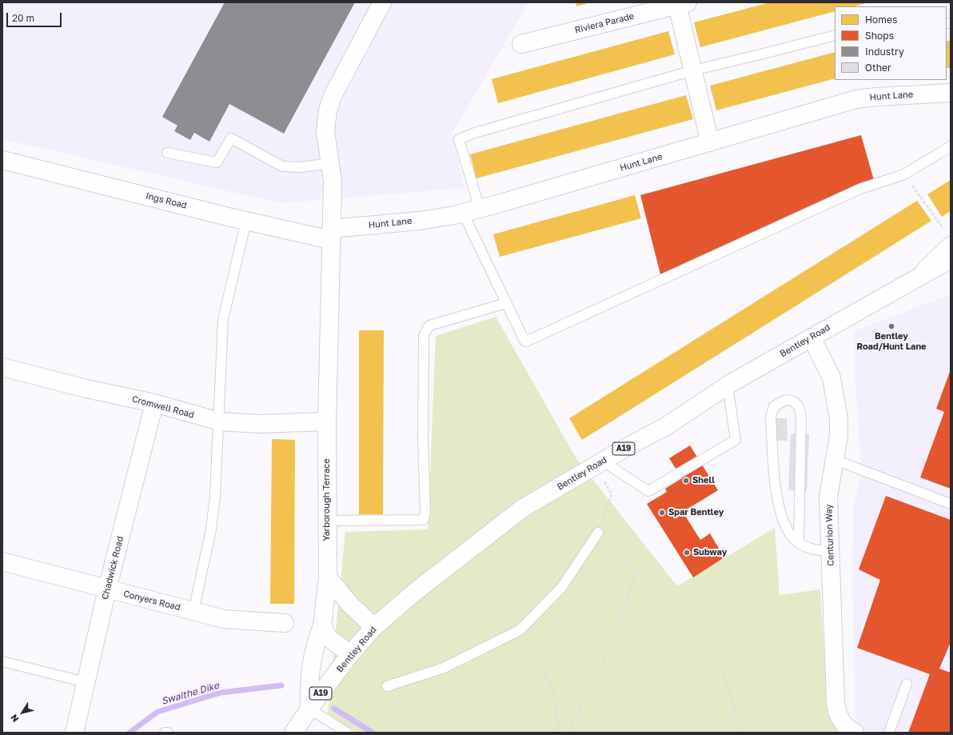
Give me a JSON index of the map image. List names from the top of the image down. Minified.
{"streets":{"main road":["Riviera Parade","Hunt Lane","Ings Road","Bentley Road","Cromwell Road","A19","Yarborough Terrace","Centurion Way","Chadwick Road","Conyers Road"]},"crossings":[["Hunt Lane","Ings Road"],["Bentley Road","Yarborough Terrace"],["Bentley Road","Centurion Way"],["Cromwell Road","Yarborough Terrace"],["Cromwell Road","Chadwick Road"],["Chadwick Road","Conyers Road"]],"water":["Swaithe Dike"],"places":["Bentley Road/Hunt Lane","Shell","Spar Bentley","Subway"],"legend":["Homes","Shops","Industry","Other"],"scale_bar":"20 m","north":"bottom left"}
